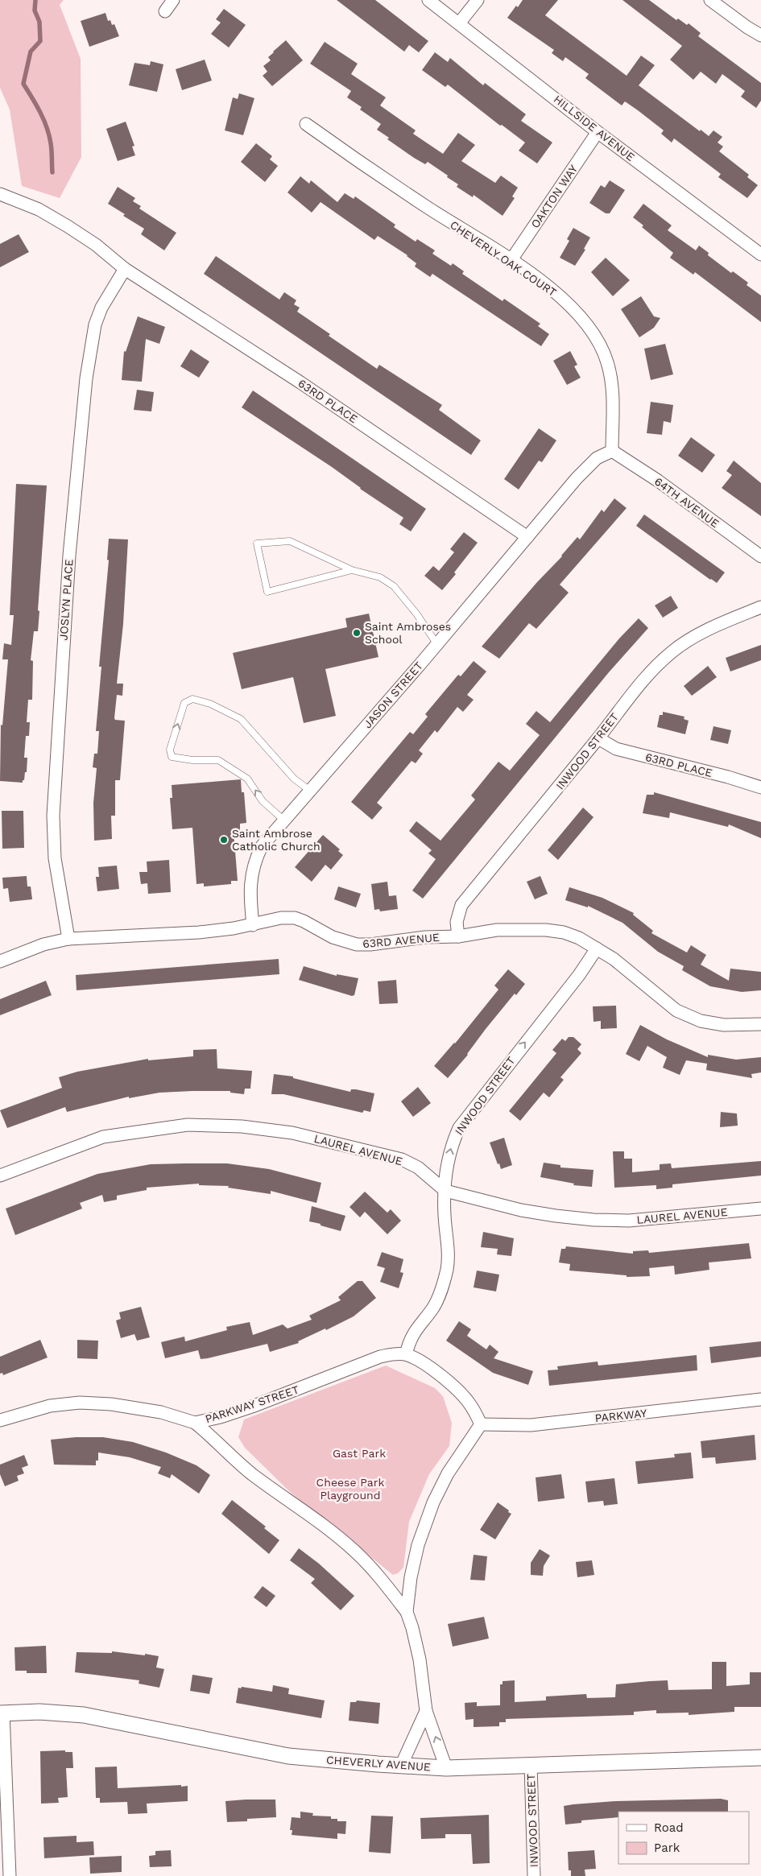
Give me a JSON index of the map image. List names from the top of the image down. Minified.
{"streets":{"street":["HILLSIDE AVENUE","OAKTON WAY","CHEVERLY OAK COURT","63RD PLACE","64TH AVENUE","JOSLYN PLACE","JASON STREET","INWOOD STREET","63RD AVENUE","LAUREL AVENUE","PARKWAY STREET","PARKWAY","CHEVERLY AVENUE"]},"crossings":[["HILLSIDE AVENUE","OAKTON WAY"],["OAKTON WAY","CHEVERLY OAK COURT"],["CHEVERLY OAK COURT","64TH AVENUE"],["CHEVERLY OAK COURT","JASON STREET"],["63RD PLACE","JOSLYN PLACE"],["63RD PLACE","JASON STREET"],["63RD PLACE","INWOOD STREET"],["64TH AVENUE","JASON STREET"],["JOSLYN PLACE","63RD AVENUE"],["JASON STREET","63RD AVENUE"],["INWOOD STREET","63RD AVENUE"],["INWOOD STREET","LAUREL AVENUE"],["INWOOD STREET","PARKWAY STREET"],["INWOOD STREET","CHEVERLY AVENUE"]],"parks":["Gast Park","Cheese Park Playground"],"places":["Saint Ambroses School","Saint Ambrose Catholic Church"],"legend":["Road","Park"]}
